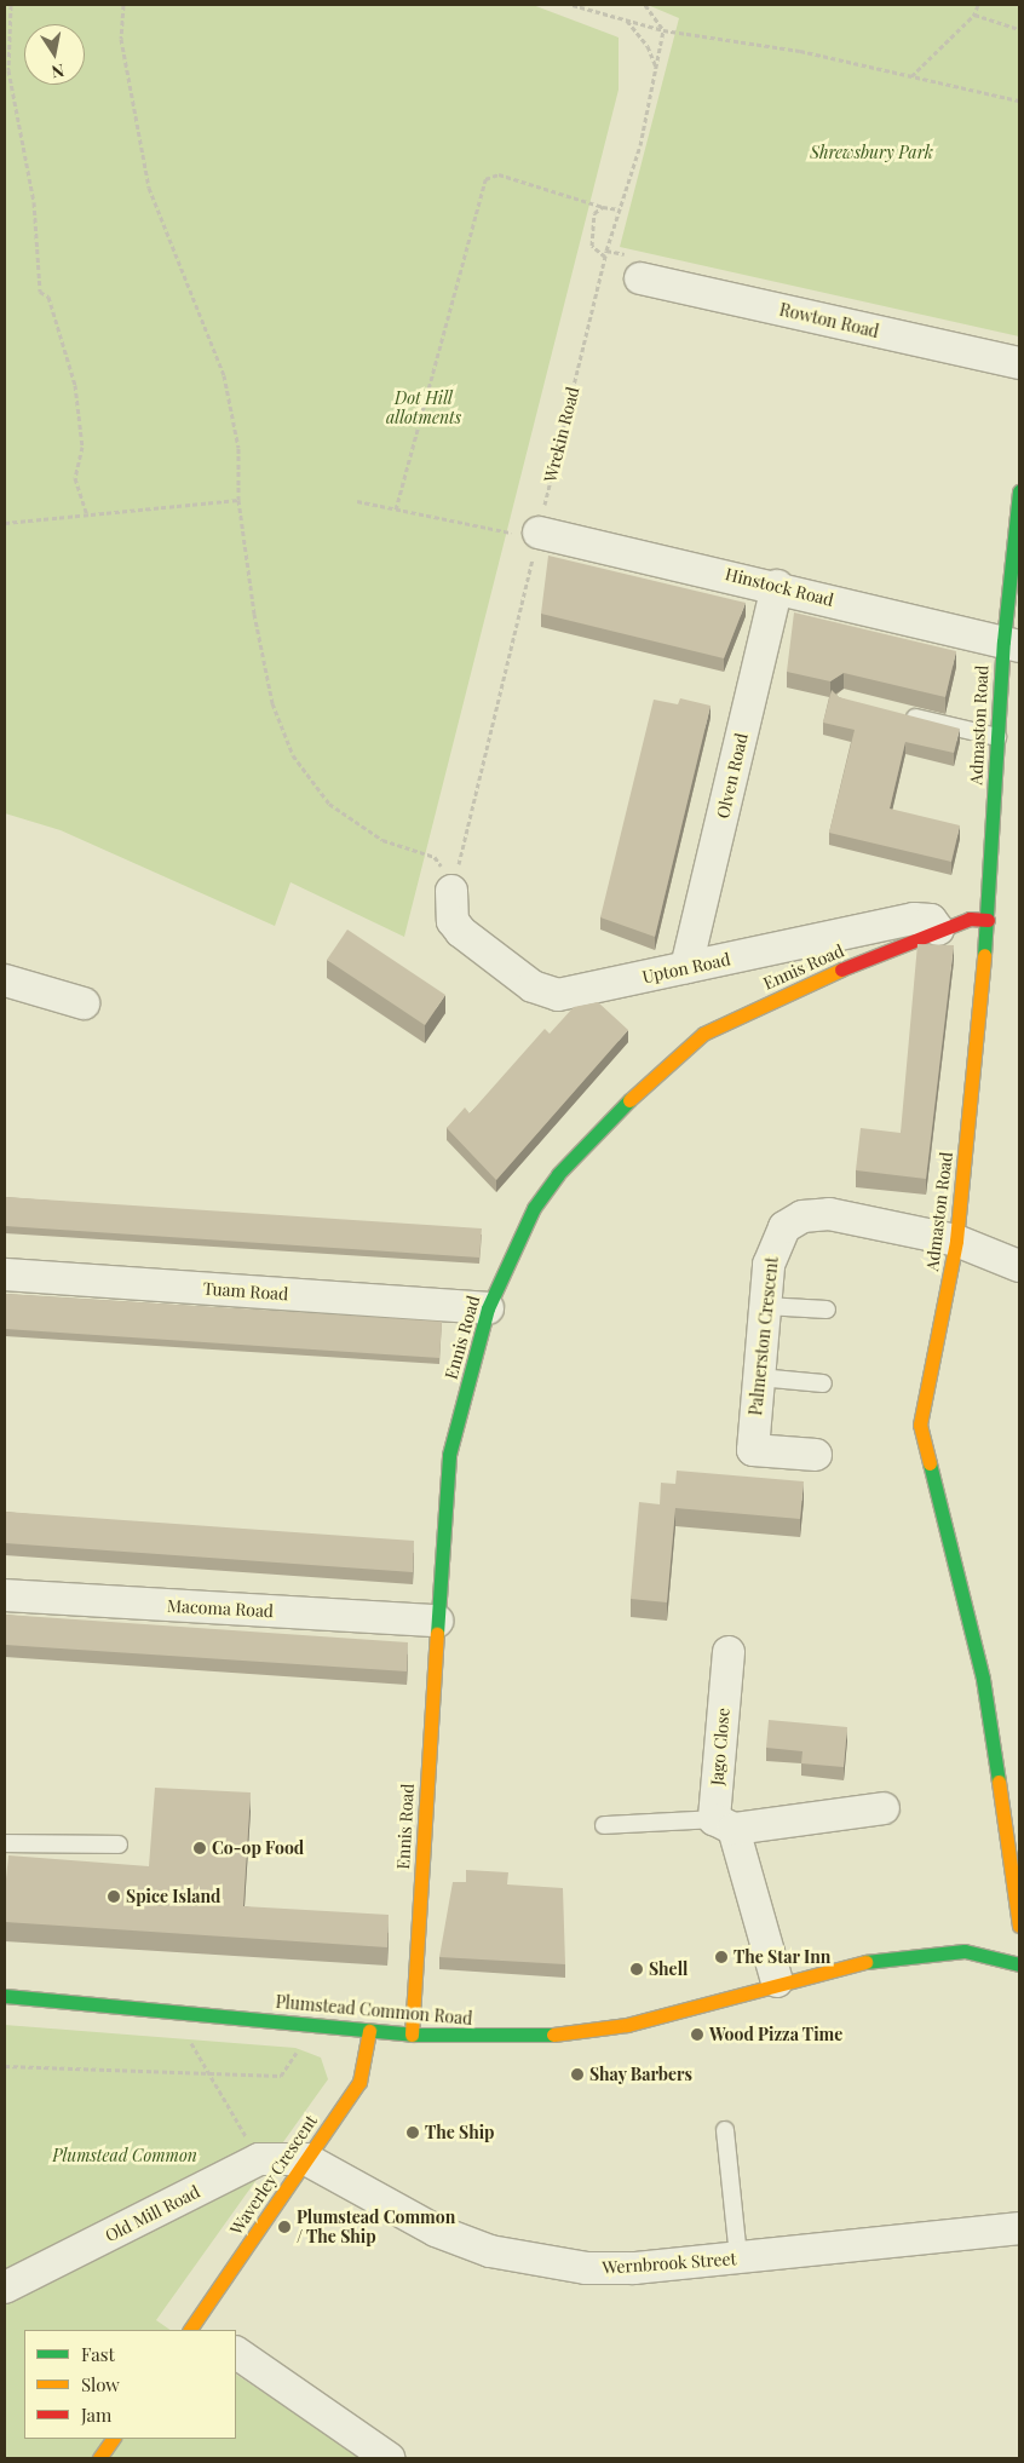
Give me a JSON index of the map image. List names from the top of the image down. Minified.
{"streets":{"street":["Rowton Road","Hinstock Road","Admaston Road","Olven Road","Ennis Road","Upton Road","Tuam Road","Palmerston Crescent","Macoma Road","Jago Close","Plumstead Common Road","Waverley Crescent","Old Mill Road","Wernbrook Street"],"path":["Wrekin Road"]},"crossings":[["Wrekin Road","Hinstock Road"],["Hinstock Road","Admaston Road"],["Hinstock Road","Olven Road"],["Admaston Road","Ennis Road"],["Admaston Road","Palmerston Crescent"],["Olven Road","Upton Road"],["Ennis Road","Upton Road"],["Ennis Road","Tuam Road"],["Ennis Road","Macoma Road"],["Ennis Road","Plumstead Common Road"],["Jago Close","Plumstead Common Road"],["Plumstead Common Road","Waverley Crescent"],["Waverley Crescent","Old Mill Road"],["Waverley Crescent","Wernbrook Street"],["Old Mill Road","Wernbrook Street"]],"parks":["Shrewsbury Park","Dot Hill allotments","Plumstead Common"],"places":["Co-op Food","Spice Island","The Star Inn","Shell","Wood Pizza Time","Shay Barbers","The Ship","Plumstead Common / The Ship"],"legend":["Fast","Slow","Jam"],"north":"bottom"}
